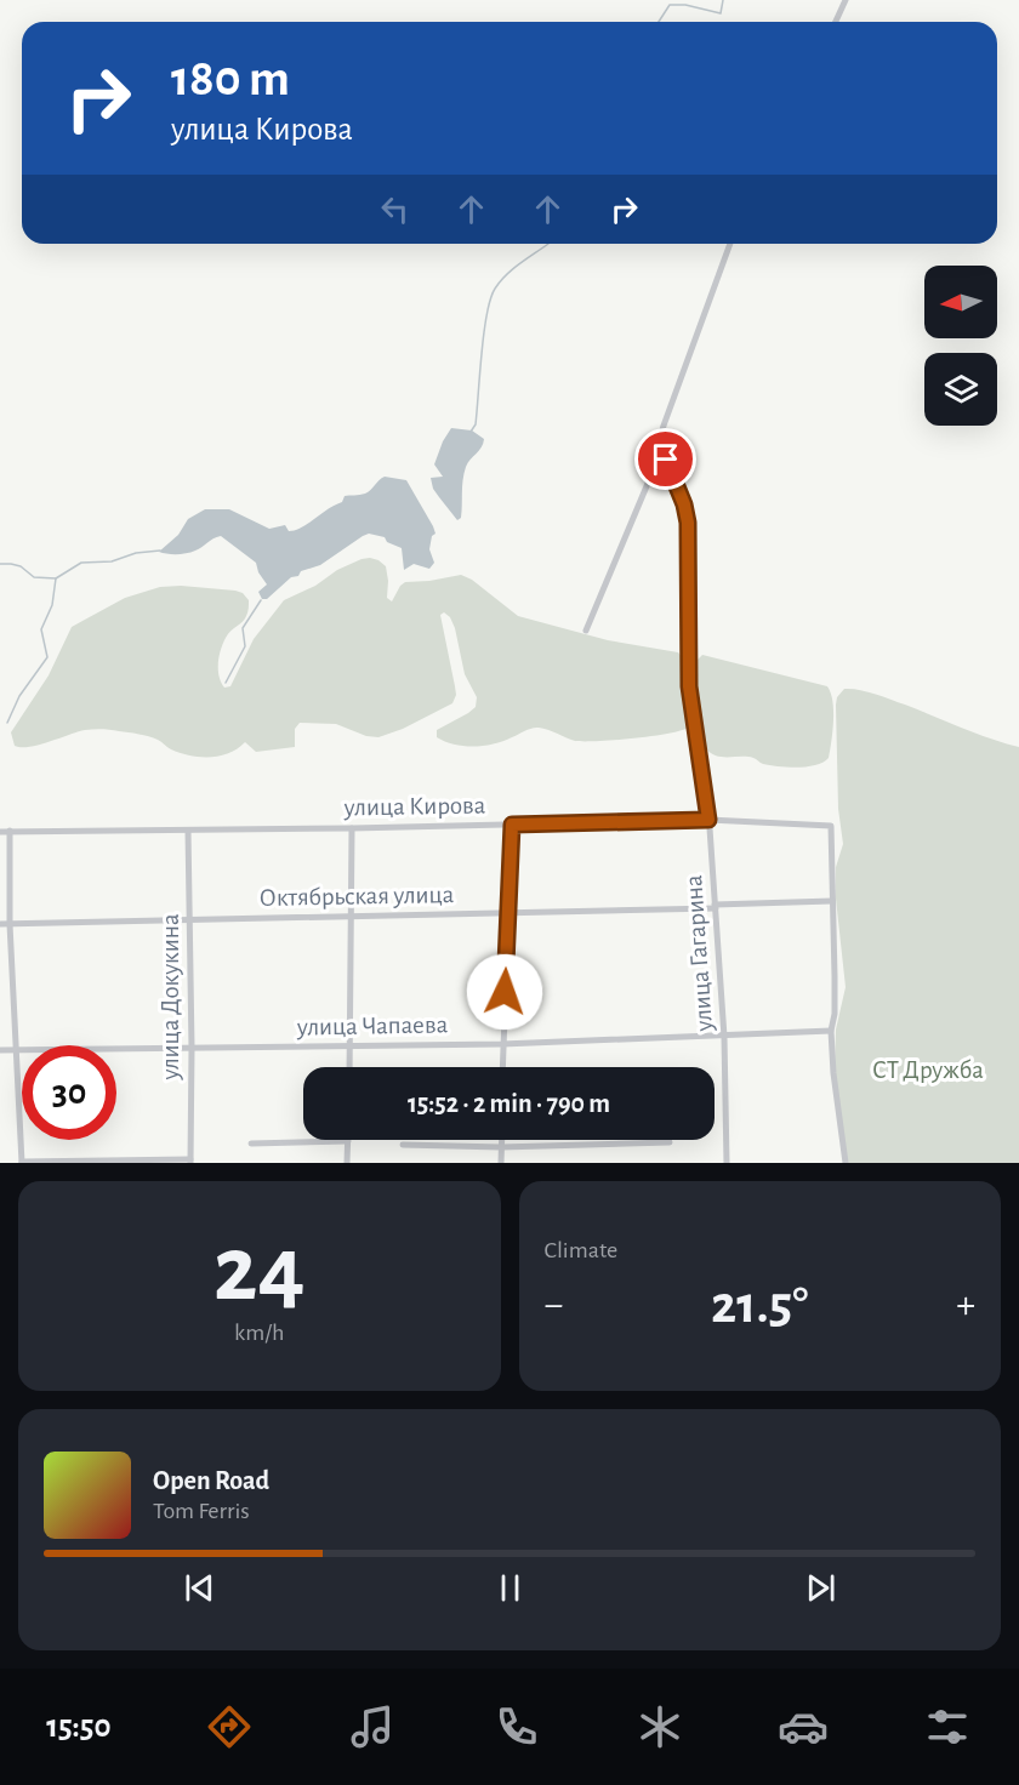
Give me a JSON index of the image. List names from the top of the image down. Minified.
{"streets":{"street":["улица Кирова","Октябрьская улица","улица Гагарина","улица Докукина","улица Чапаева"]},"crossings":[["улица Кирова","Октябрьская улица"],["улица Кирова","улица Гагарина"],["улица Кирова","улица Докукина"],["Октябрьская улица","улица Гагарина"],["Октябрьская улица","улица Докукина"],["улица Гагарина","улица Чапаева"],["улица Докукина","улица Чапаева"]],"parks":["СТ Дружба"],"north":"left","page":{"turn":["180 m","улица Кирова"],"limit":"30","trip":"15:52 · 2 min · 790 m","tile":[["24","km/h"],"Climate"],"heat":["−","21.5°","+"],"song":["Open Road","Tom Ferris"],"tabs":"15:50"}}
